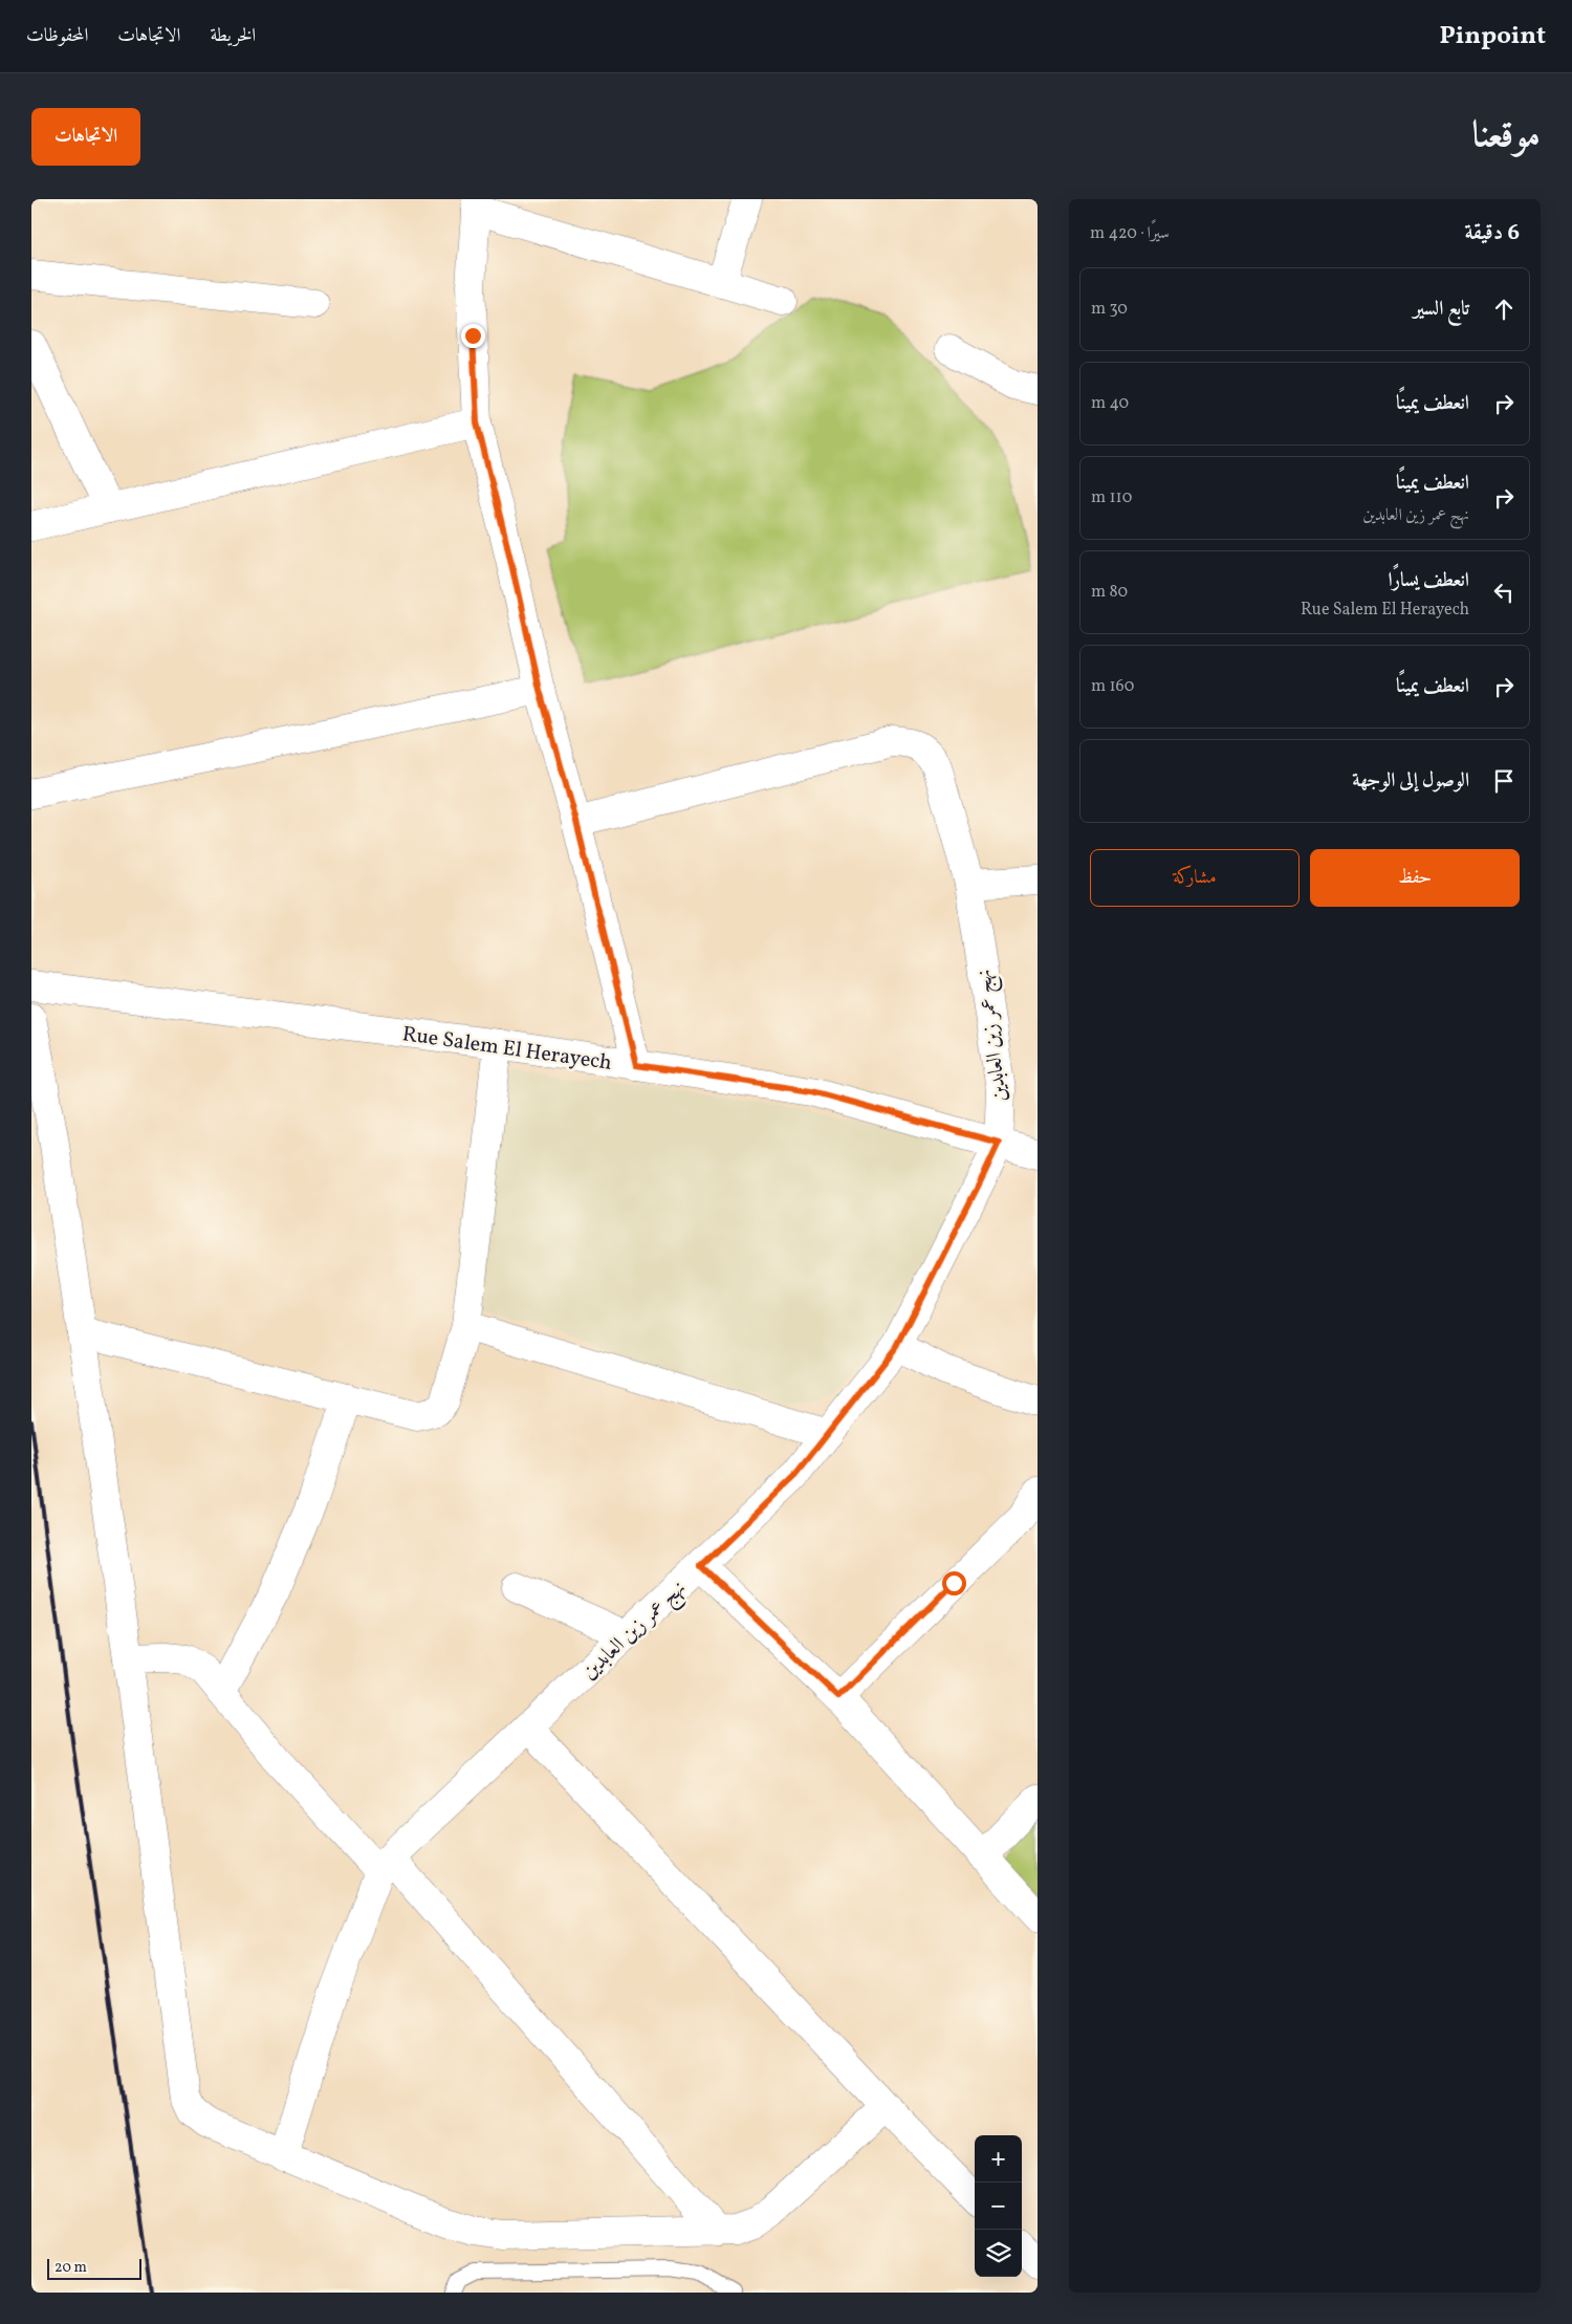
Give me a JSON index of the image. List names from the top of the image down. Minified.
{"streets":{"street":["نهج عمر زين العابدين","Rue Salem El Herayech"]},"crossings":[["نهج عمر زين العابدين","Rue Salem El Herayech"]],"scale_bar":"20 m","page":{"header":"Pinpoint","nav":["الخريطة","الاتجاهات","المحفوظات"],"title":"موقعنا","buttons":["الاتجاهات",["حفظ","مشاركة"]],"heading":["6 دقيقة","سيرًا · 420 m"],"list":[["تابع السير","30 m"],["انعطف يمينًا","40 m"],["انعطف يمينًا","نهج عمر زين العابدين","110 m"],["انعطف يسارًا","Rue Salem El Herayech","80 m"],["انعطف يمينًا","160 m"],"الوصول إلى الوجهة"],"map_buttons":["+","−"],"scale":"20 m"}}
